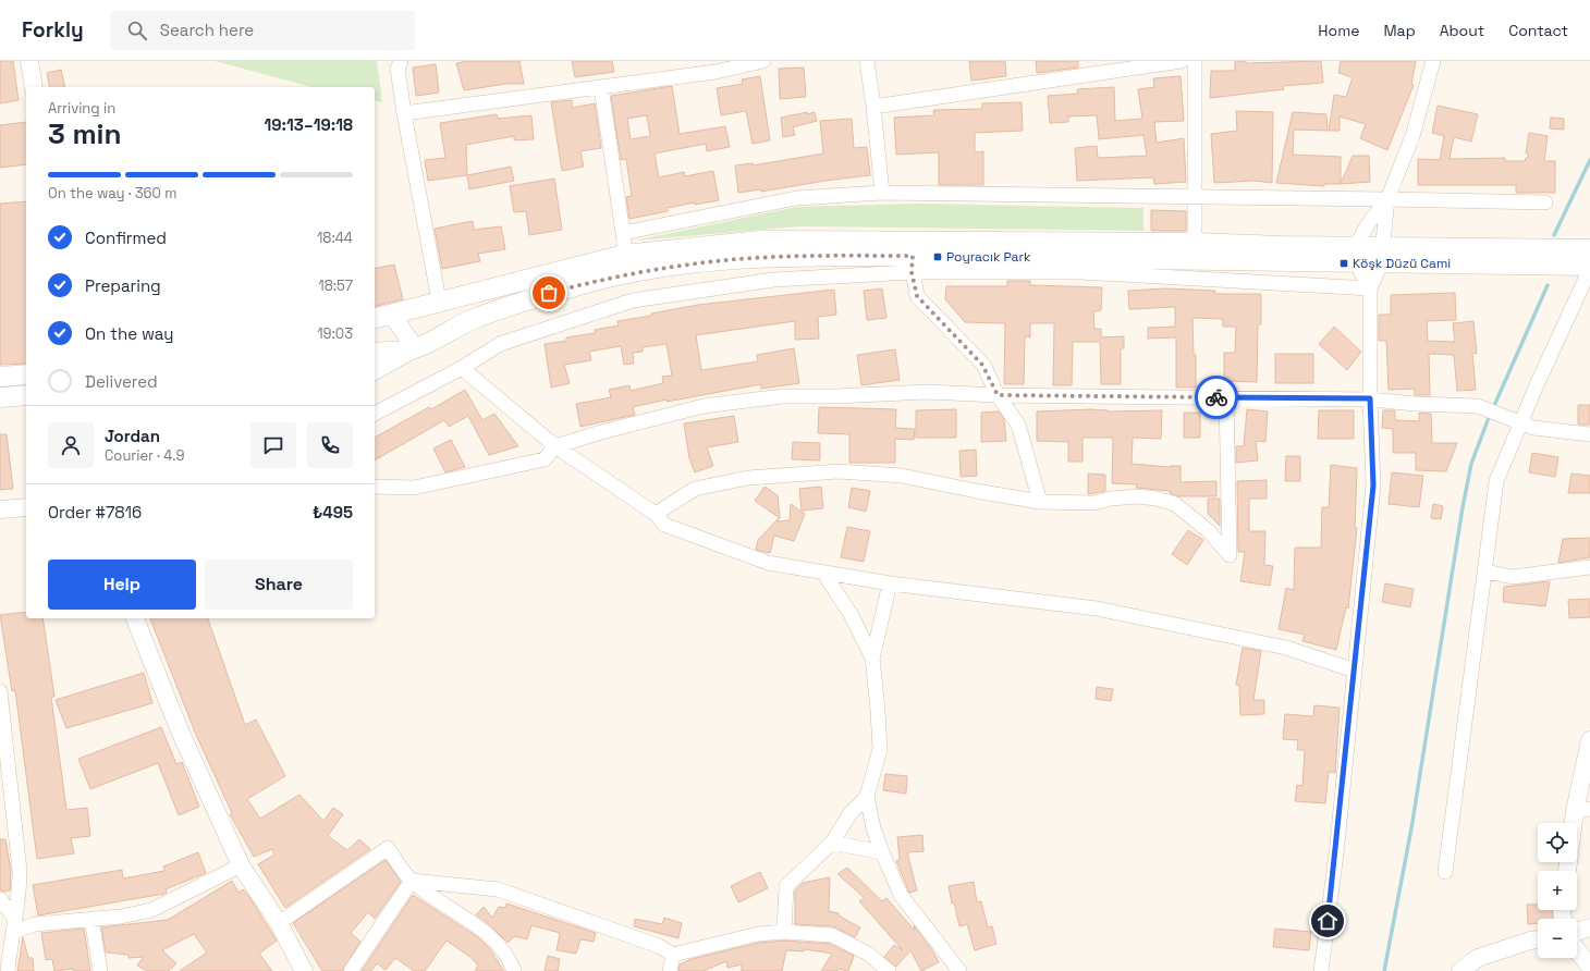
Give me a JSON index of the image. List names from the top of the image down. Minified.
{"places":{"transit":["Poyracık Park","Köşk Düzü Cami"]},"page":{"header":"Forkly","search":"Search here","nav":["Home","Map","About","Contact"],"heading":["3 min","Arriving in","19:13–19:18"],"panel":["Jordan","Courier · 4.9","Order #7816","₺495"],"bar":"On the way · 360 m","list":[["Confirmed","18:44"],["Preparing","18:57"],["On the way","19:03"],"Delivered"],"buttons":["Help","Share"],"map_buttons":["+","−"]}}
